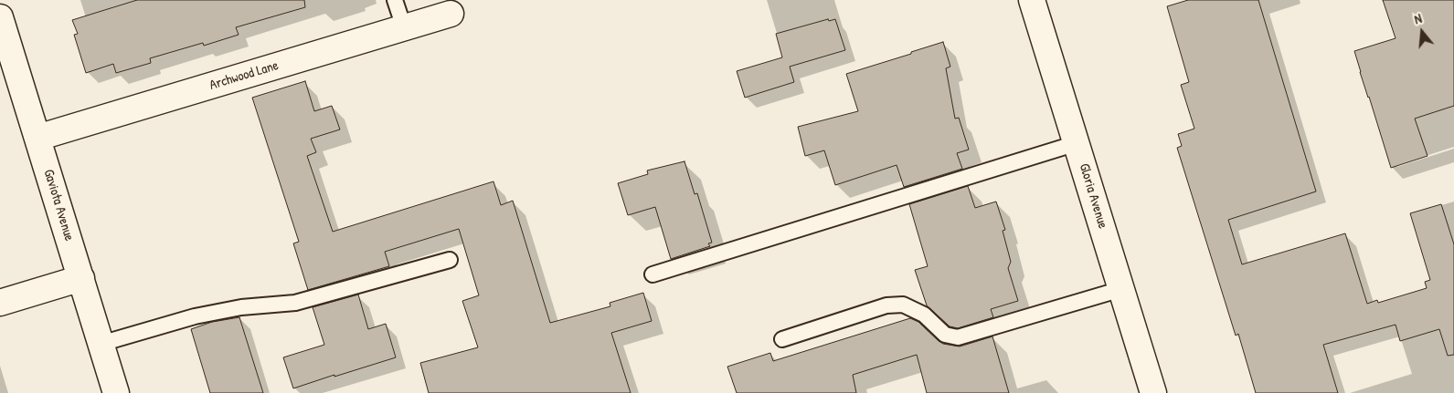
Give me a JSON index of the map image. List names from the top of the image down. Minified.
{"streets":{"street":["Archwood Lane","Gloria Avenue","Gaviota Avenue"]},"crossings":[["Archwood Lane","Gaviota Avenue"]],"north":"top"}
